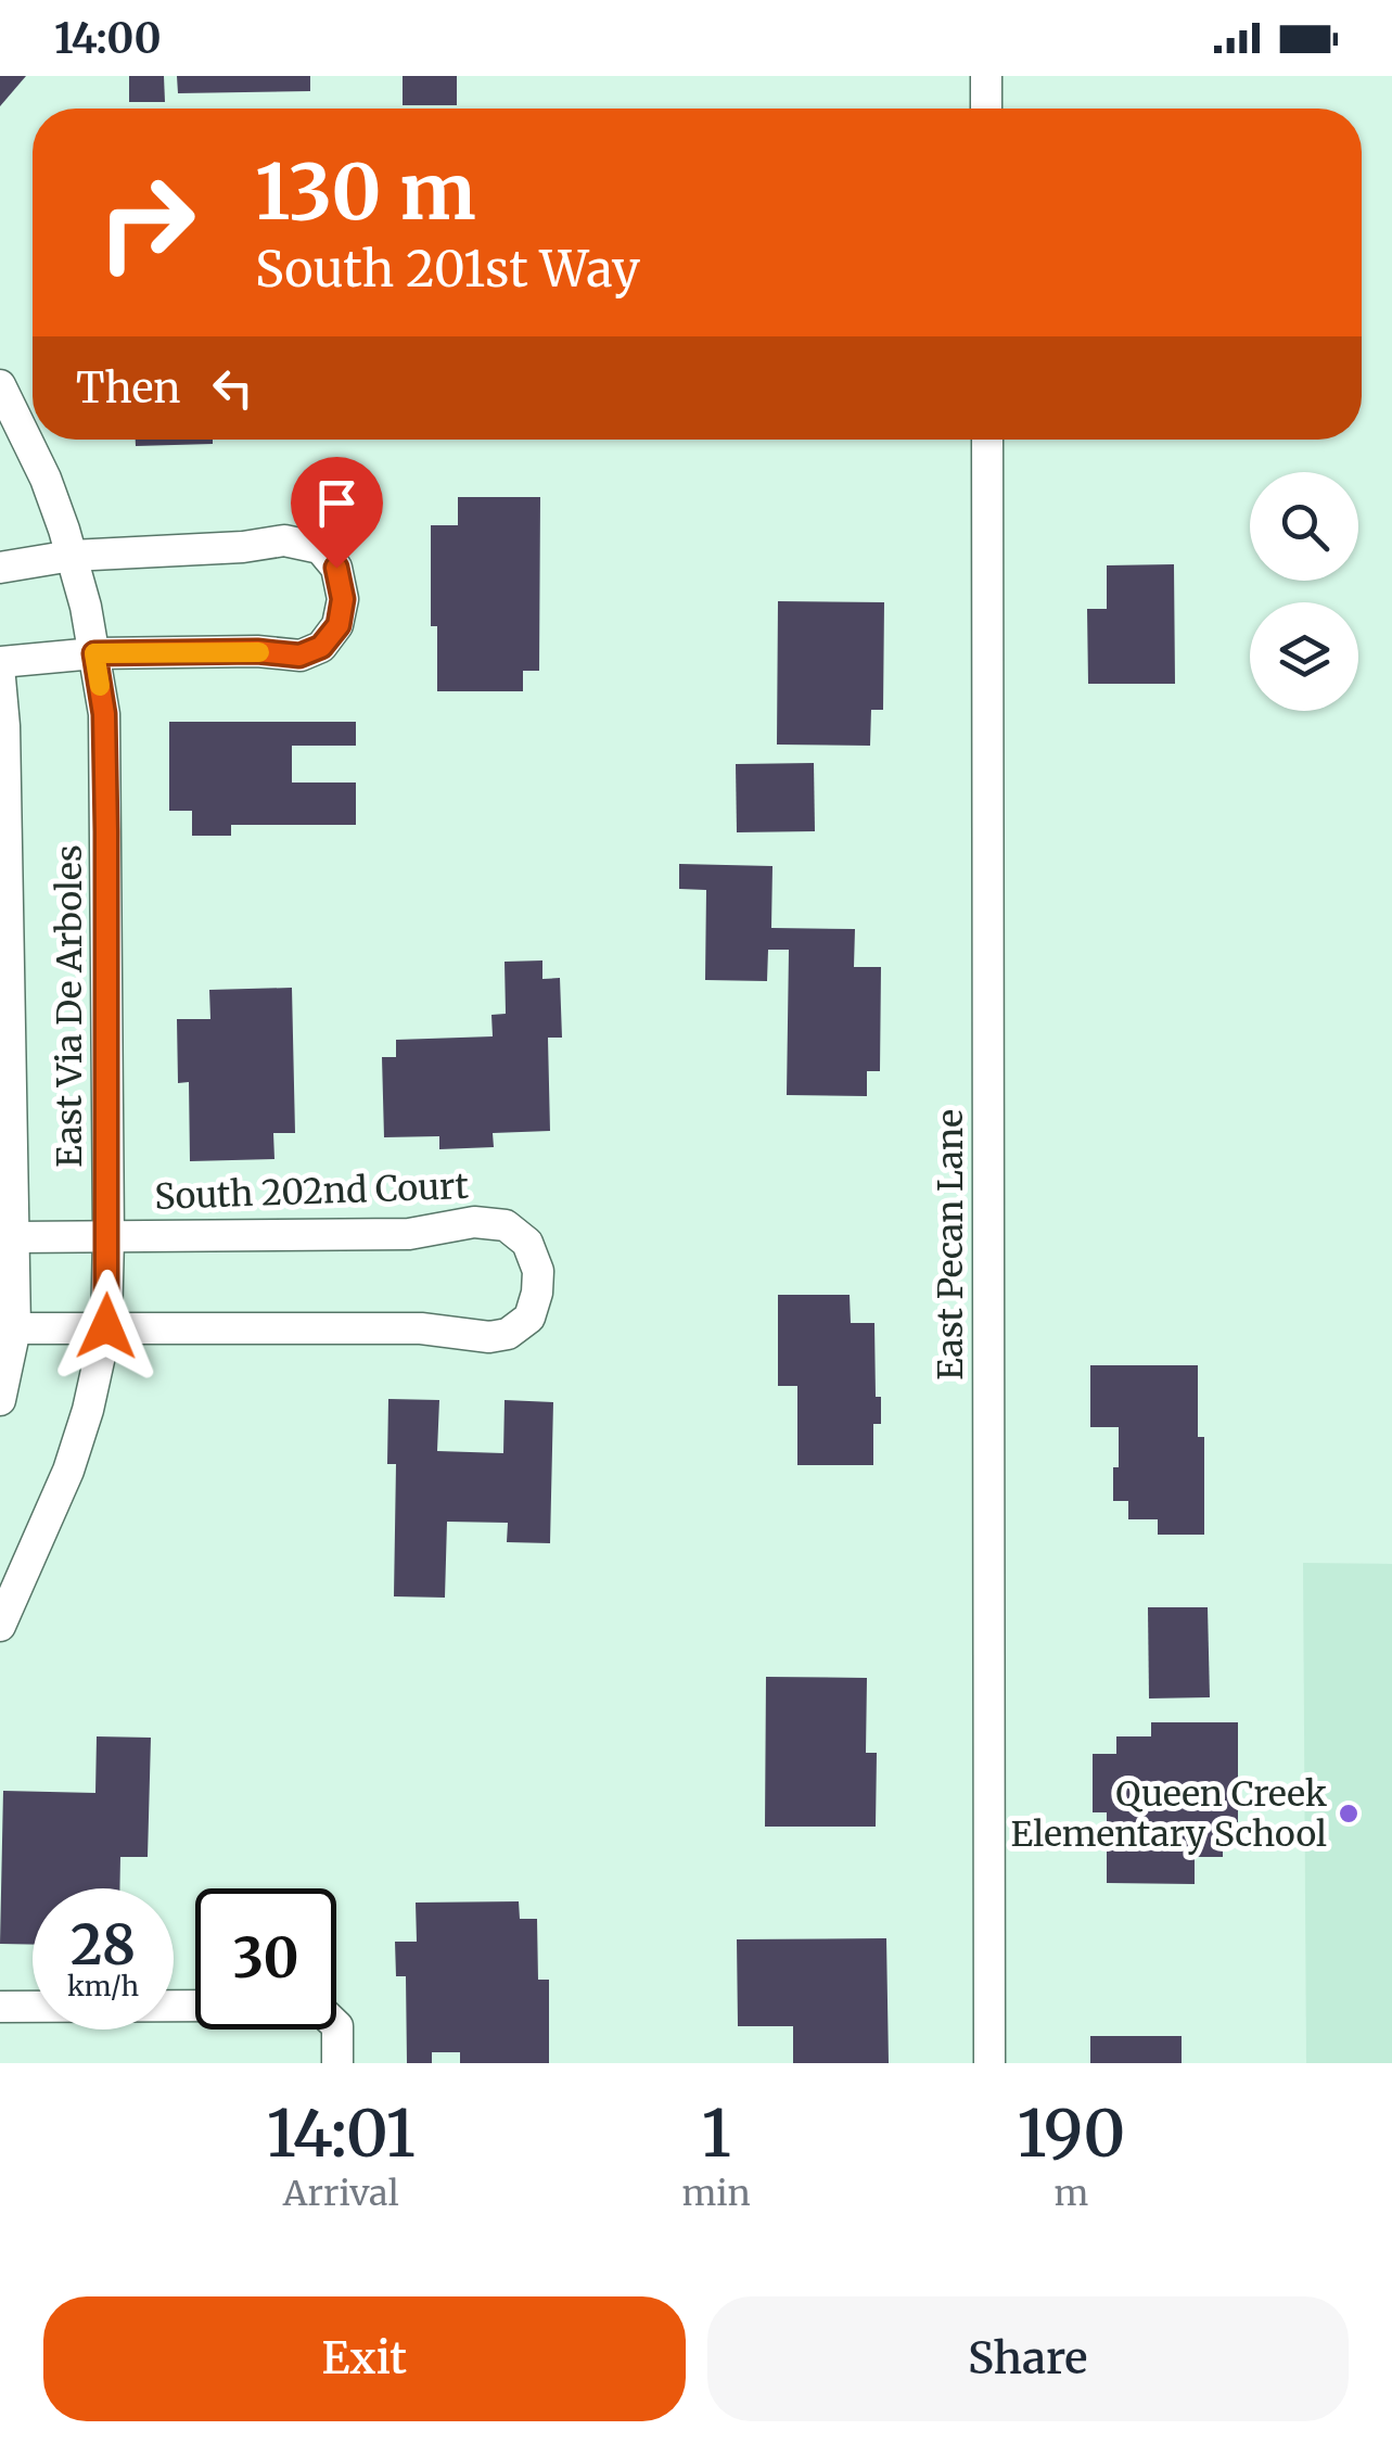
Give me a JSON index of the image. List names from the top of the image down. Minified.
{"streets":{"street":["East Via De Arboles","South 202nd Court","East Pecan Lane"]},"crossings":[["East Via De Arboles","South 202nd Court"]],"places":["Queen Creek Elementary School"],"page":{"status":"14:00","turn":["130 m","South 201st Way"],"then":"Then","speed":"28 km/h","limit":"30","eta":["14:01","Arrival","1","min","190","m"],"buttons":["Exit","Share"]}}
